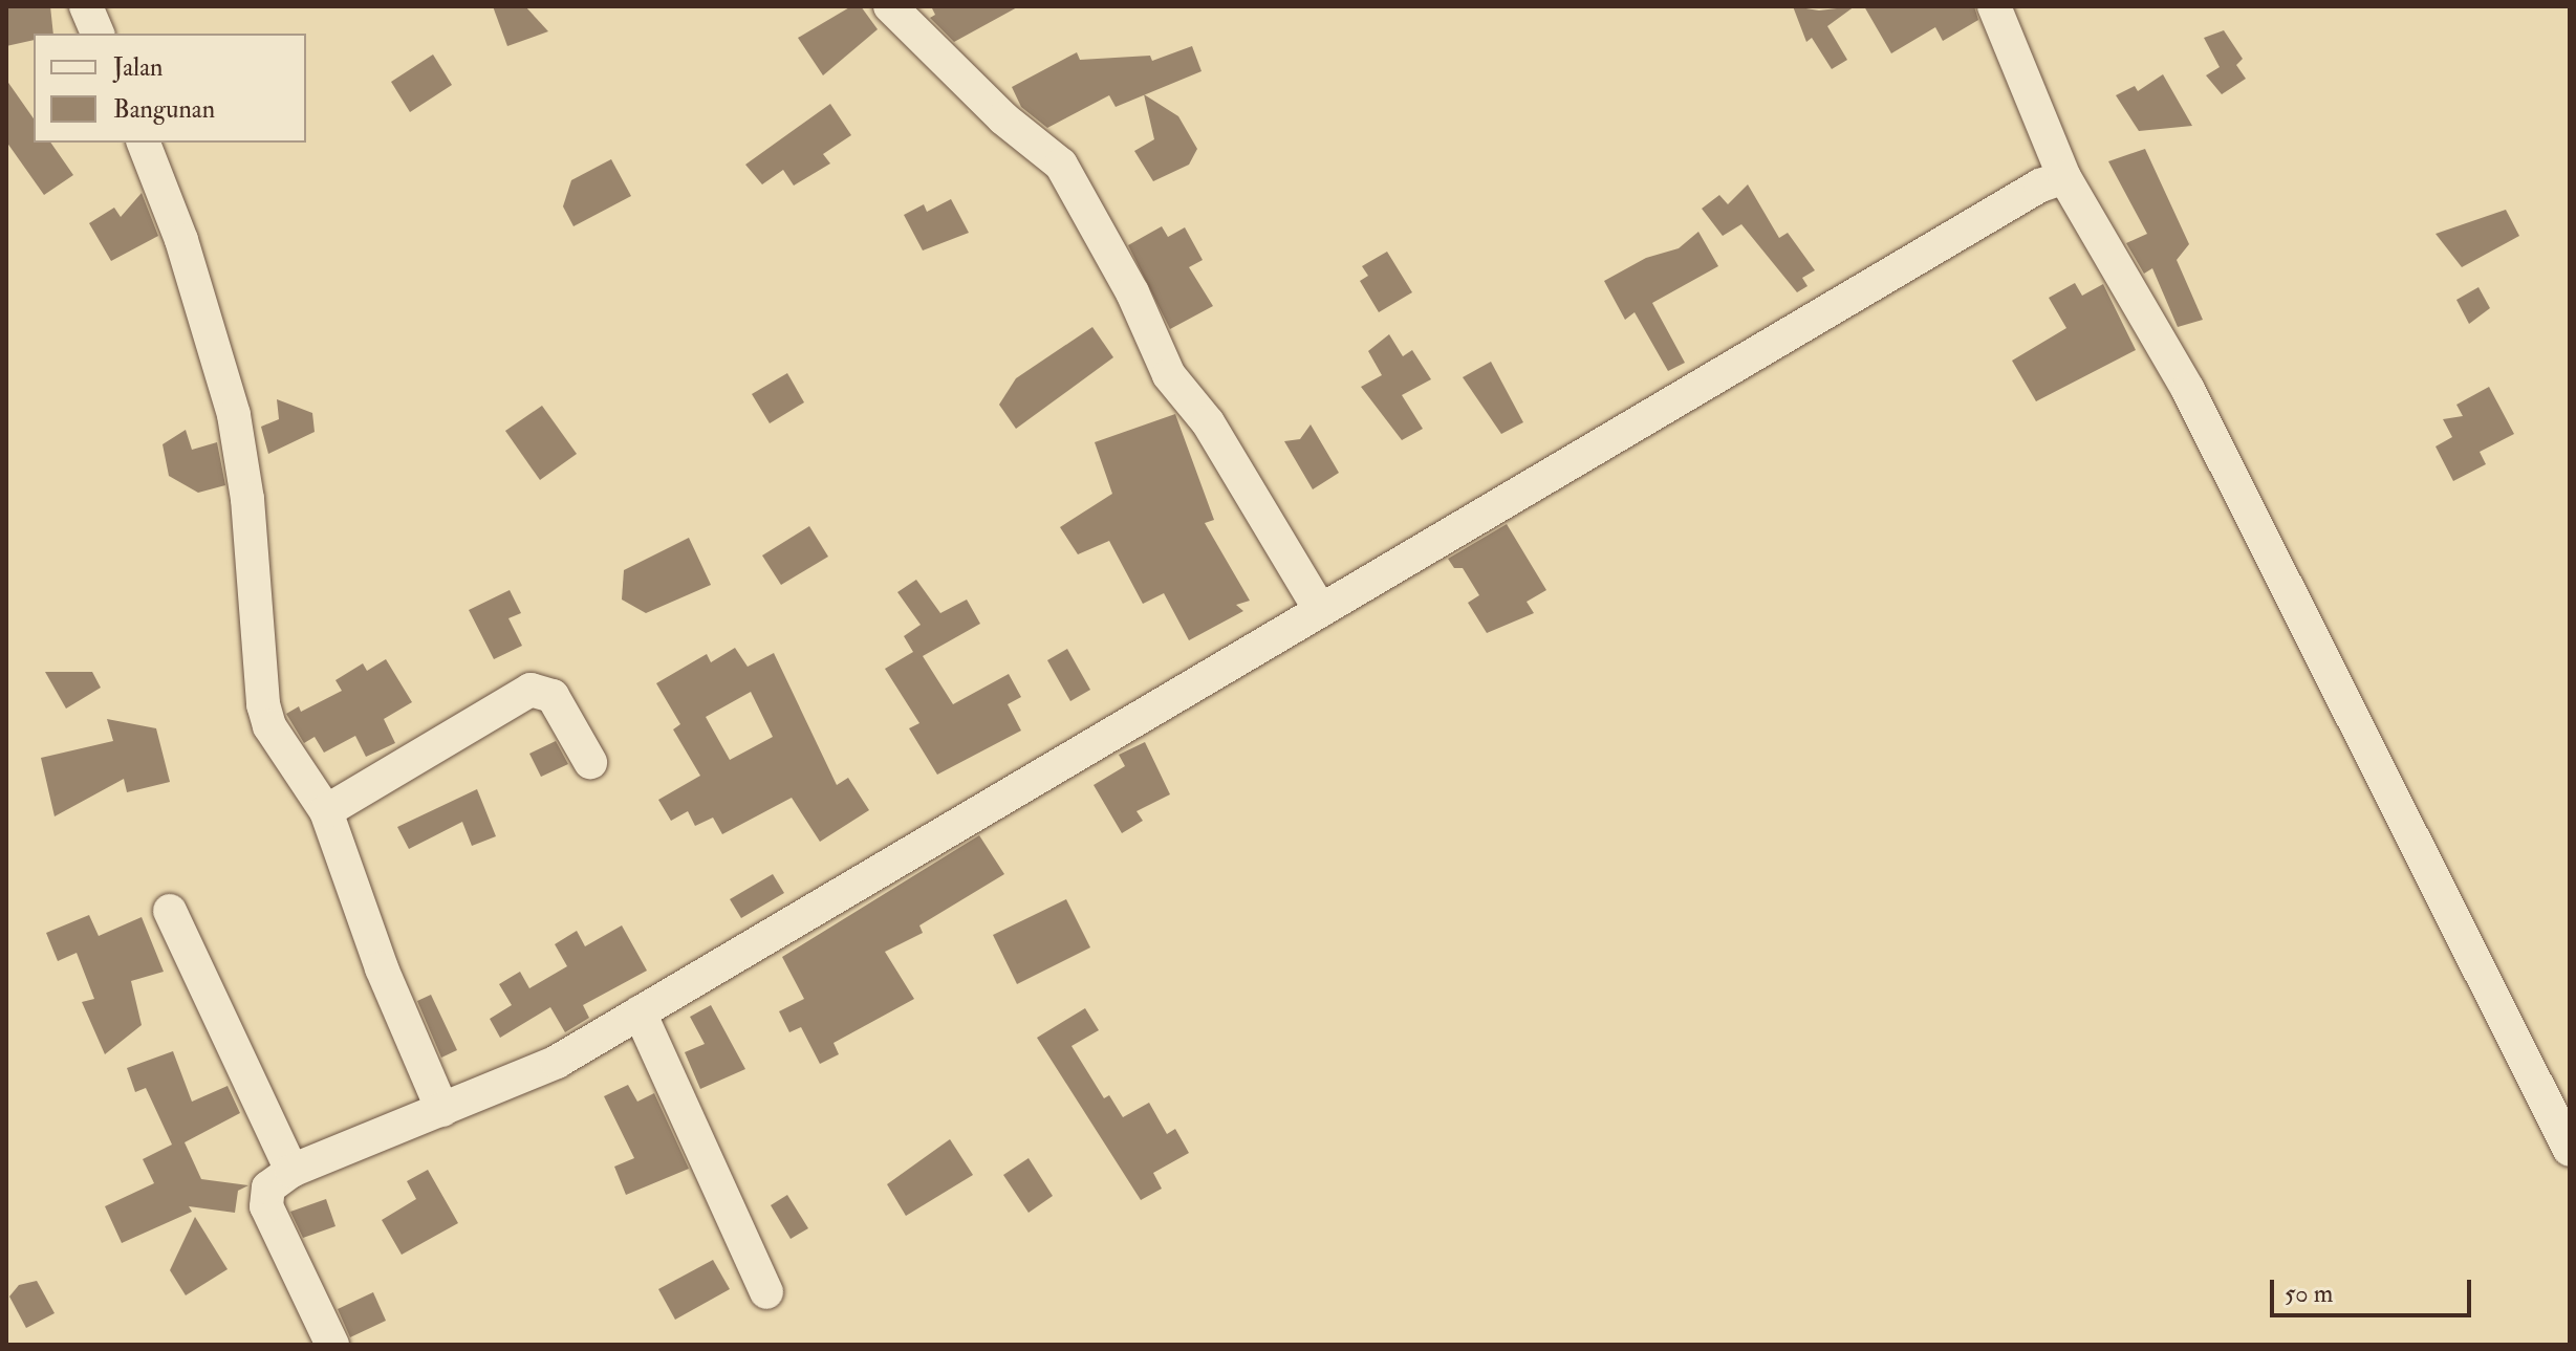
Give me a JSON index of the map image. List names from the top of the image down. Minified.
{"legend":["Jalan","Bangunan"],"scale_bar":"50 m"}
